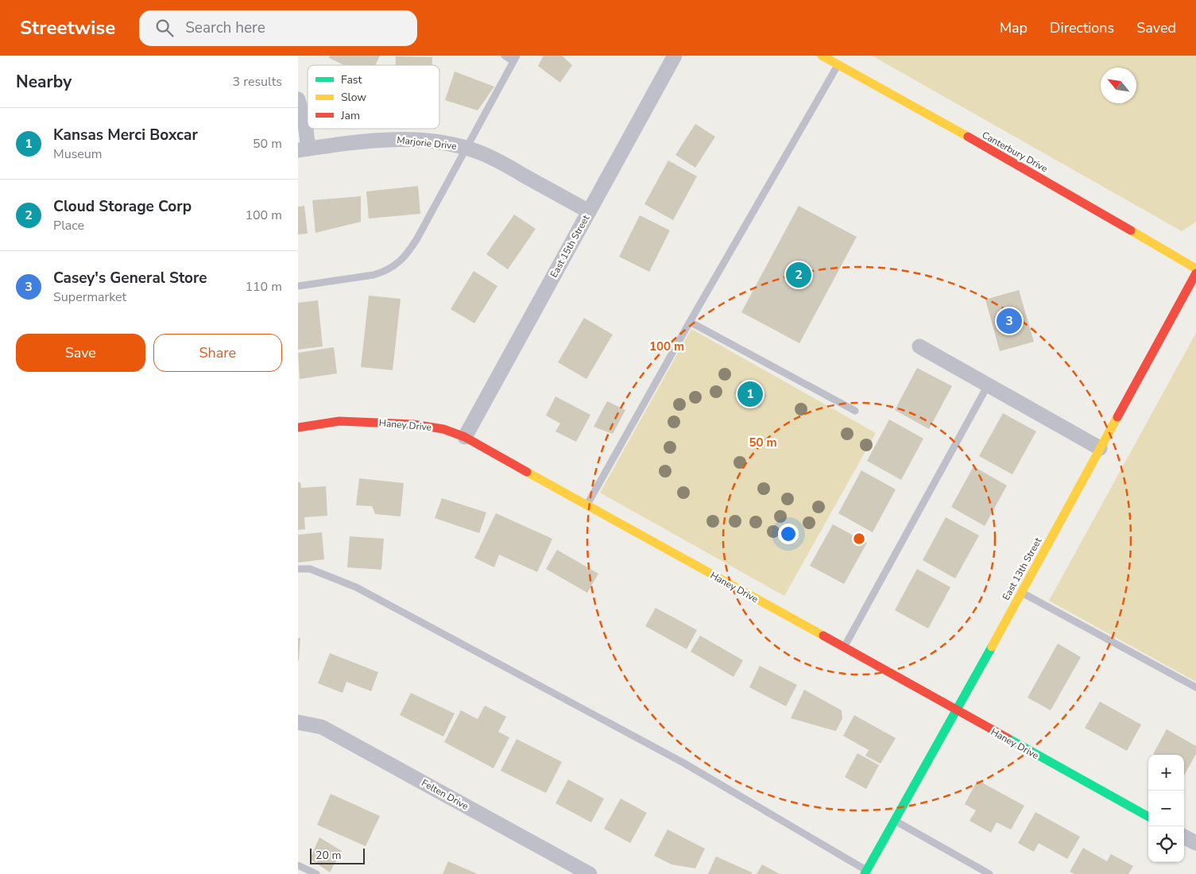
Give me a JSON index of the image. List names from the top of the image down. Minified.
{"streets":{"street":["Marjorie Drive","Canterbury Drive","East 15th Street","Haney Drive","East 13th Street","Felten Drive"]},"crossings":[["Marjorie Drive","East 15th Street"],["East 15th Street","Haney Drive"],["Haney Drive","East 13th Street"]],"legend":["Fast","Slow","Jam"],"scale_bar":"20 m","north":"top left","page":{"header":"Streetwise","search":"Search here","nav":["Map","Directions","Saved"],"heading":["Nearby","3 results"],"list":[{"mark":"1","name":"Kansas Merci Boxcar","note":"Museum","value":"50 m"},{"mark":"2","name":"Cloud Storage Corp","note":"Place","value":"100 m"},{"mark":"3","name":"Casey's General Store","note":"Supermarket","value":"110 m"}],"pins":["2","3","1"],"buttons":["Save","Share"],"map_buttons":["+","−"],"scale":"20 m"},"rings":["100 m","50 m"]}
